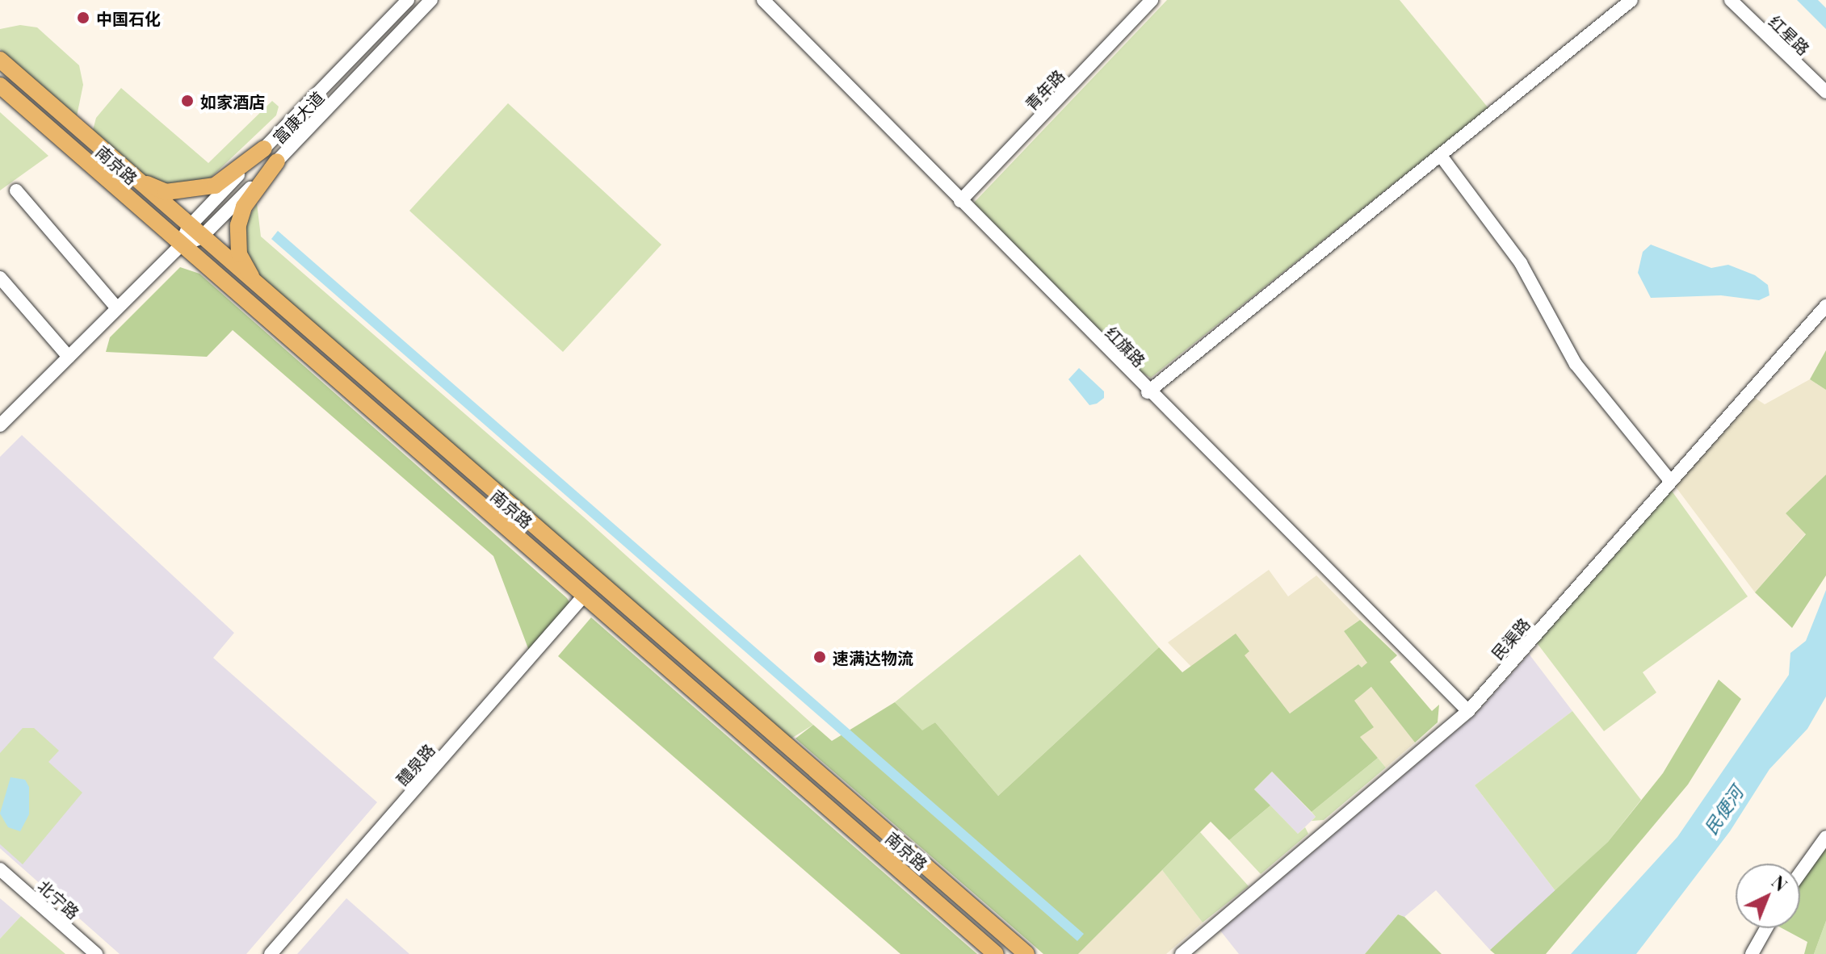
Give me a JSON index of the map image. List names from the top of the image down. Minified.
{"streets":{"main road":["南京路"],"street":["红星路","青年路","富康大道","红旗路","民渠路","醴泉路","北宁路"]},"crossings":[["青年路","红旗路"],["富康大道","南京路"],["南京路","醴泉路"],["红旗路","民渠路"]],"water":["民便河"],"places":["中国石化","如家酒店","速满达物流"],"north":"top right"}
